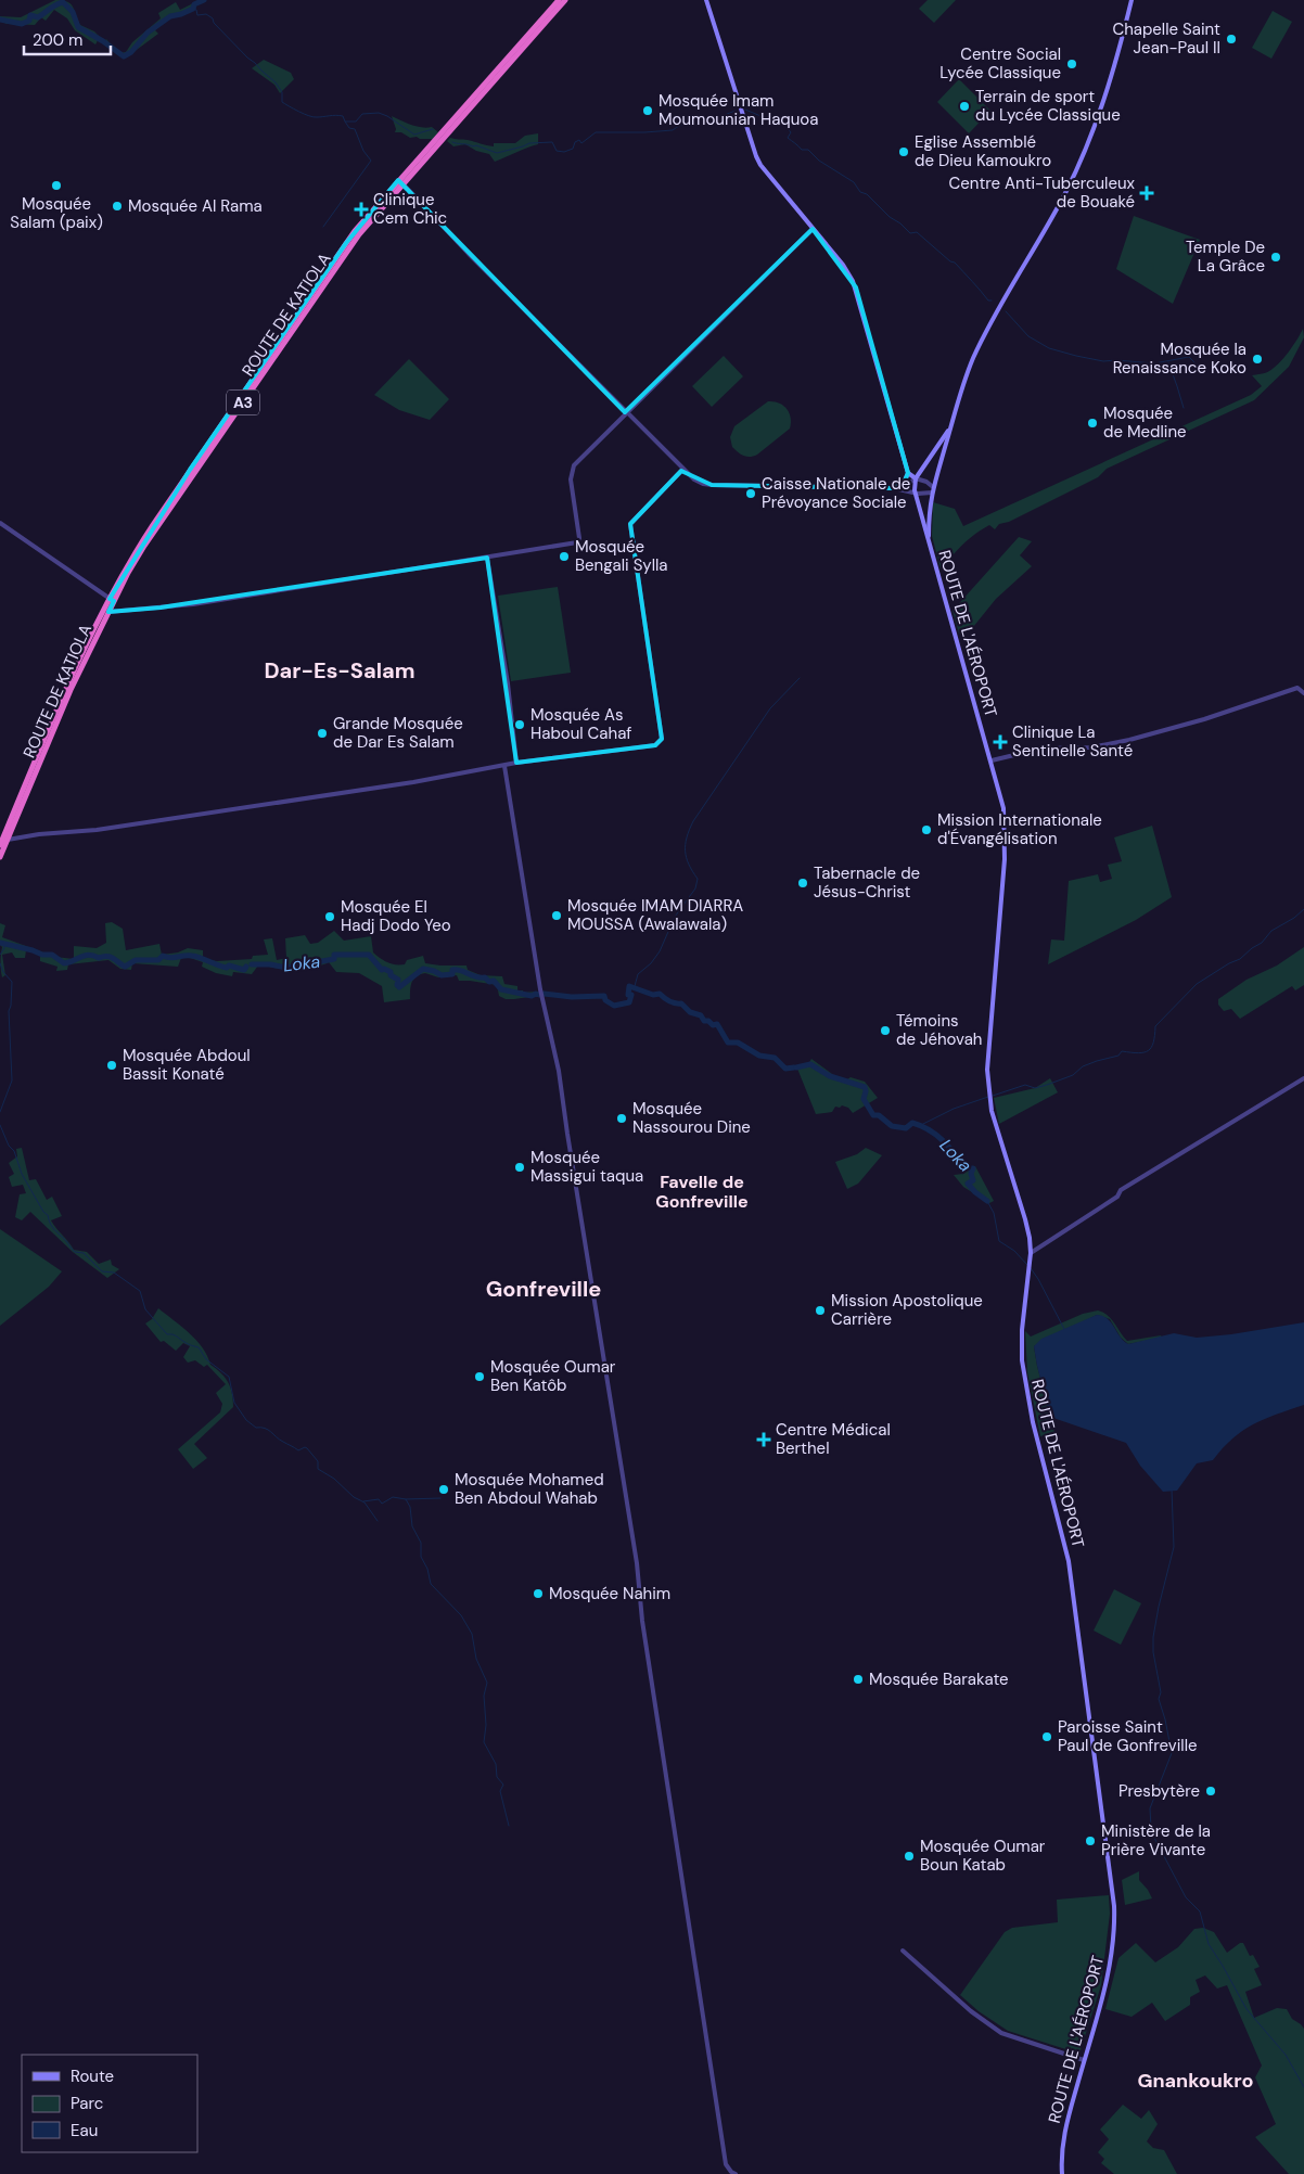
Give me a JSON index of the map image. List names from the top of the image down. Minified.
{"streets":{"highway":["ROUTE DE KATIOLA","A3"],"main road":["ROUTE DE L'AÉROPORT"]},"districts":["Dar-Es-Salam","Favelle de Gonfreville","Gonfreville","Gnankoukro"],"water":["Loka"],"places":{"other":["Chapelle Saint Jean-Paul II","Centre Social Lycée Classique","Terrain de sport du Lycée Classique","Mosquée Imam Moumounian Haquoa","Eglise Assemblé de Dieu Kamoukro","Mosquée Salam (paix)","Mosquée Al Rama","Temple De La Grâce","Mosquée la Renaissance Koko","Mosquée de Medline","Caisse Nationale de Prévoyance Sociale","Mosquée Bengali Sylla","Mosquée As Haboul Cahaf","Grande Mosquée de Dar Es Salam","Mission Internationale d'Évangélisation","Tabernacle de Jésus-Christ","Mosquée IMAM DIARRA MOUSSA (Awalawala)","Mosquée El Hadj Dodo Yeo","Témoins de Jéhovah","Mosquée Abdoul Bassit Konaté","Mosquée Nassourou Dine","Mosquée Massigui taqua","Mission Apostolique Carrière","Mosquée Oumar Ben Katôb","Mosquée Mohamed Ben Abdoul Wahab","Mosquée Nahim","Mosquée Barakate","Paroisse Saint Paul de Gonfreville","Presbytère","Ministère de la Prière Vivante","Mosquée Oumar Boun Katab"],"health":["Centre Anti-Tuberculeux de Bouaké","Clinique Cem Chic","Clinique La Sentinelle Santé","Centre Médical Berthel"]},"legend":["Route","Parc","Eau"],"scale_bar":"200 m"}
